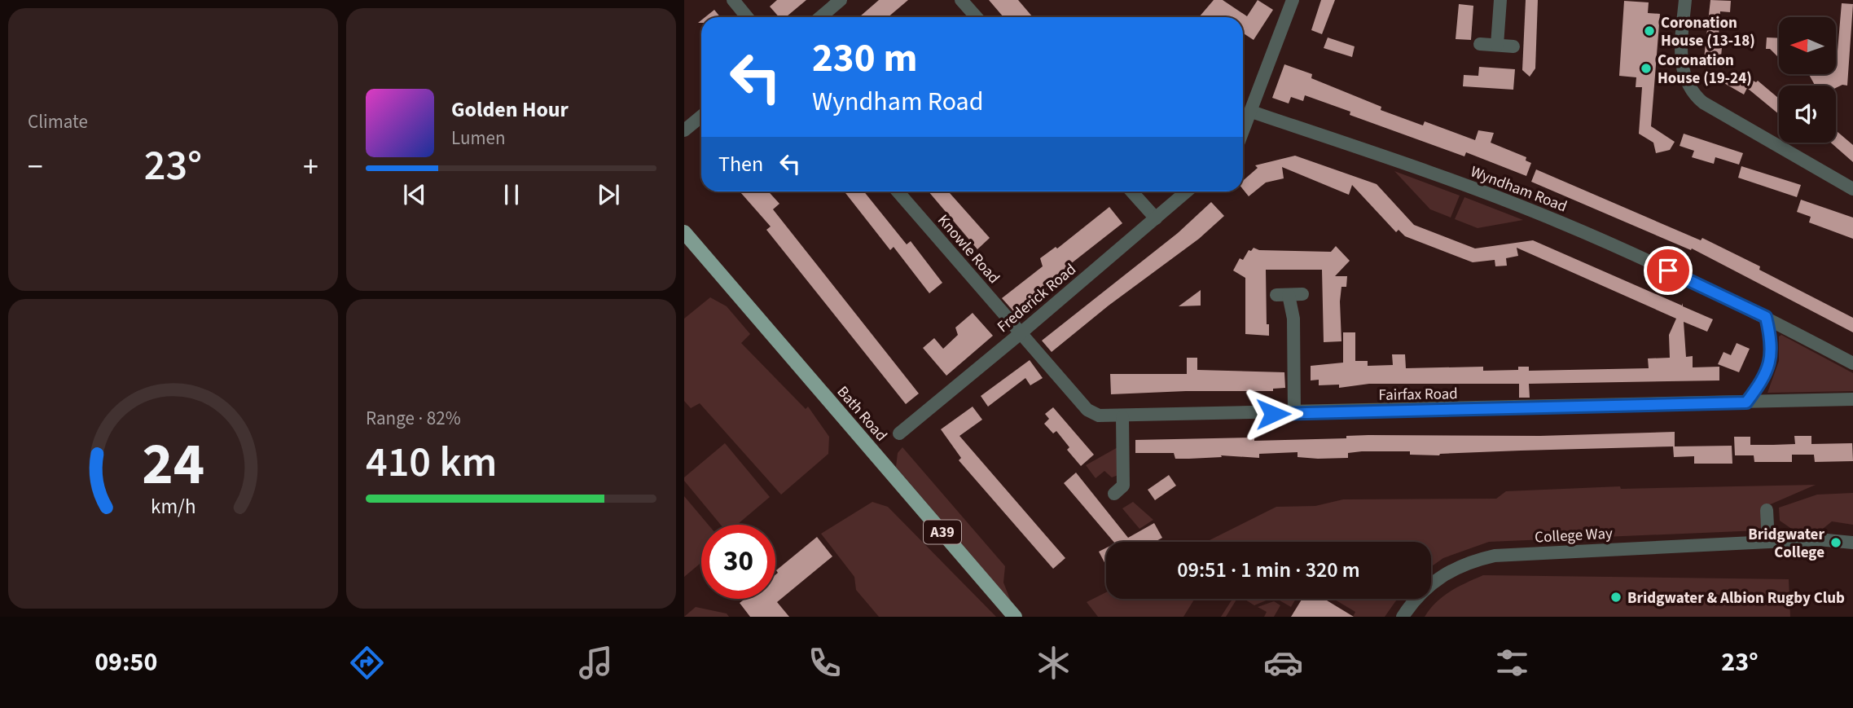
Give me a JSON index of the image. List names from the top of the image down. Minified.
{"streets":{"main road":["Bath Road","A39"],"street":["Wyndham Road","Knowle Road","Frederick Road","Fairfax Road","College Way"]},"crossings":[["Knowle Road","Frederick Road"],["Knowle Road","Fairfax Road"],["Frederick Road","Fairfax Road"]],"places":["Coronation House (13-18)","Coronation House (19-24)","Bridgwater College","Bridgwater & Albion Rugby Club"],"north":"left","page":{"tile":["Climate",["Range · 82%","410 km"]],"turn":["230 m","Wyndham Road"],"song":["Golden Hour","Lumen"],"then":"Then","heat":["−","23°","+"],"limit":"30","trip":"09:51 · 1 min · 320 m","tabs":["09:50","23°"],"gauge":["24","km/h"]}}
